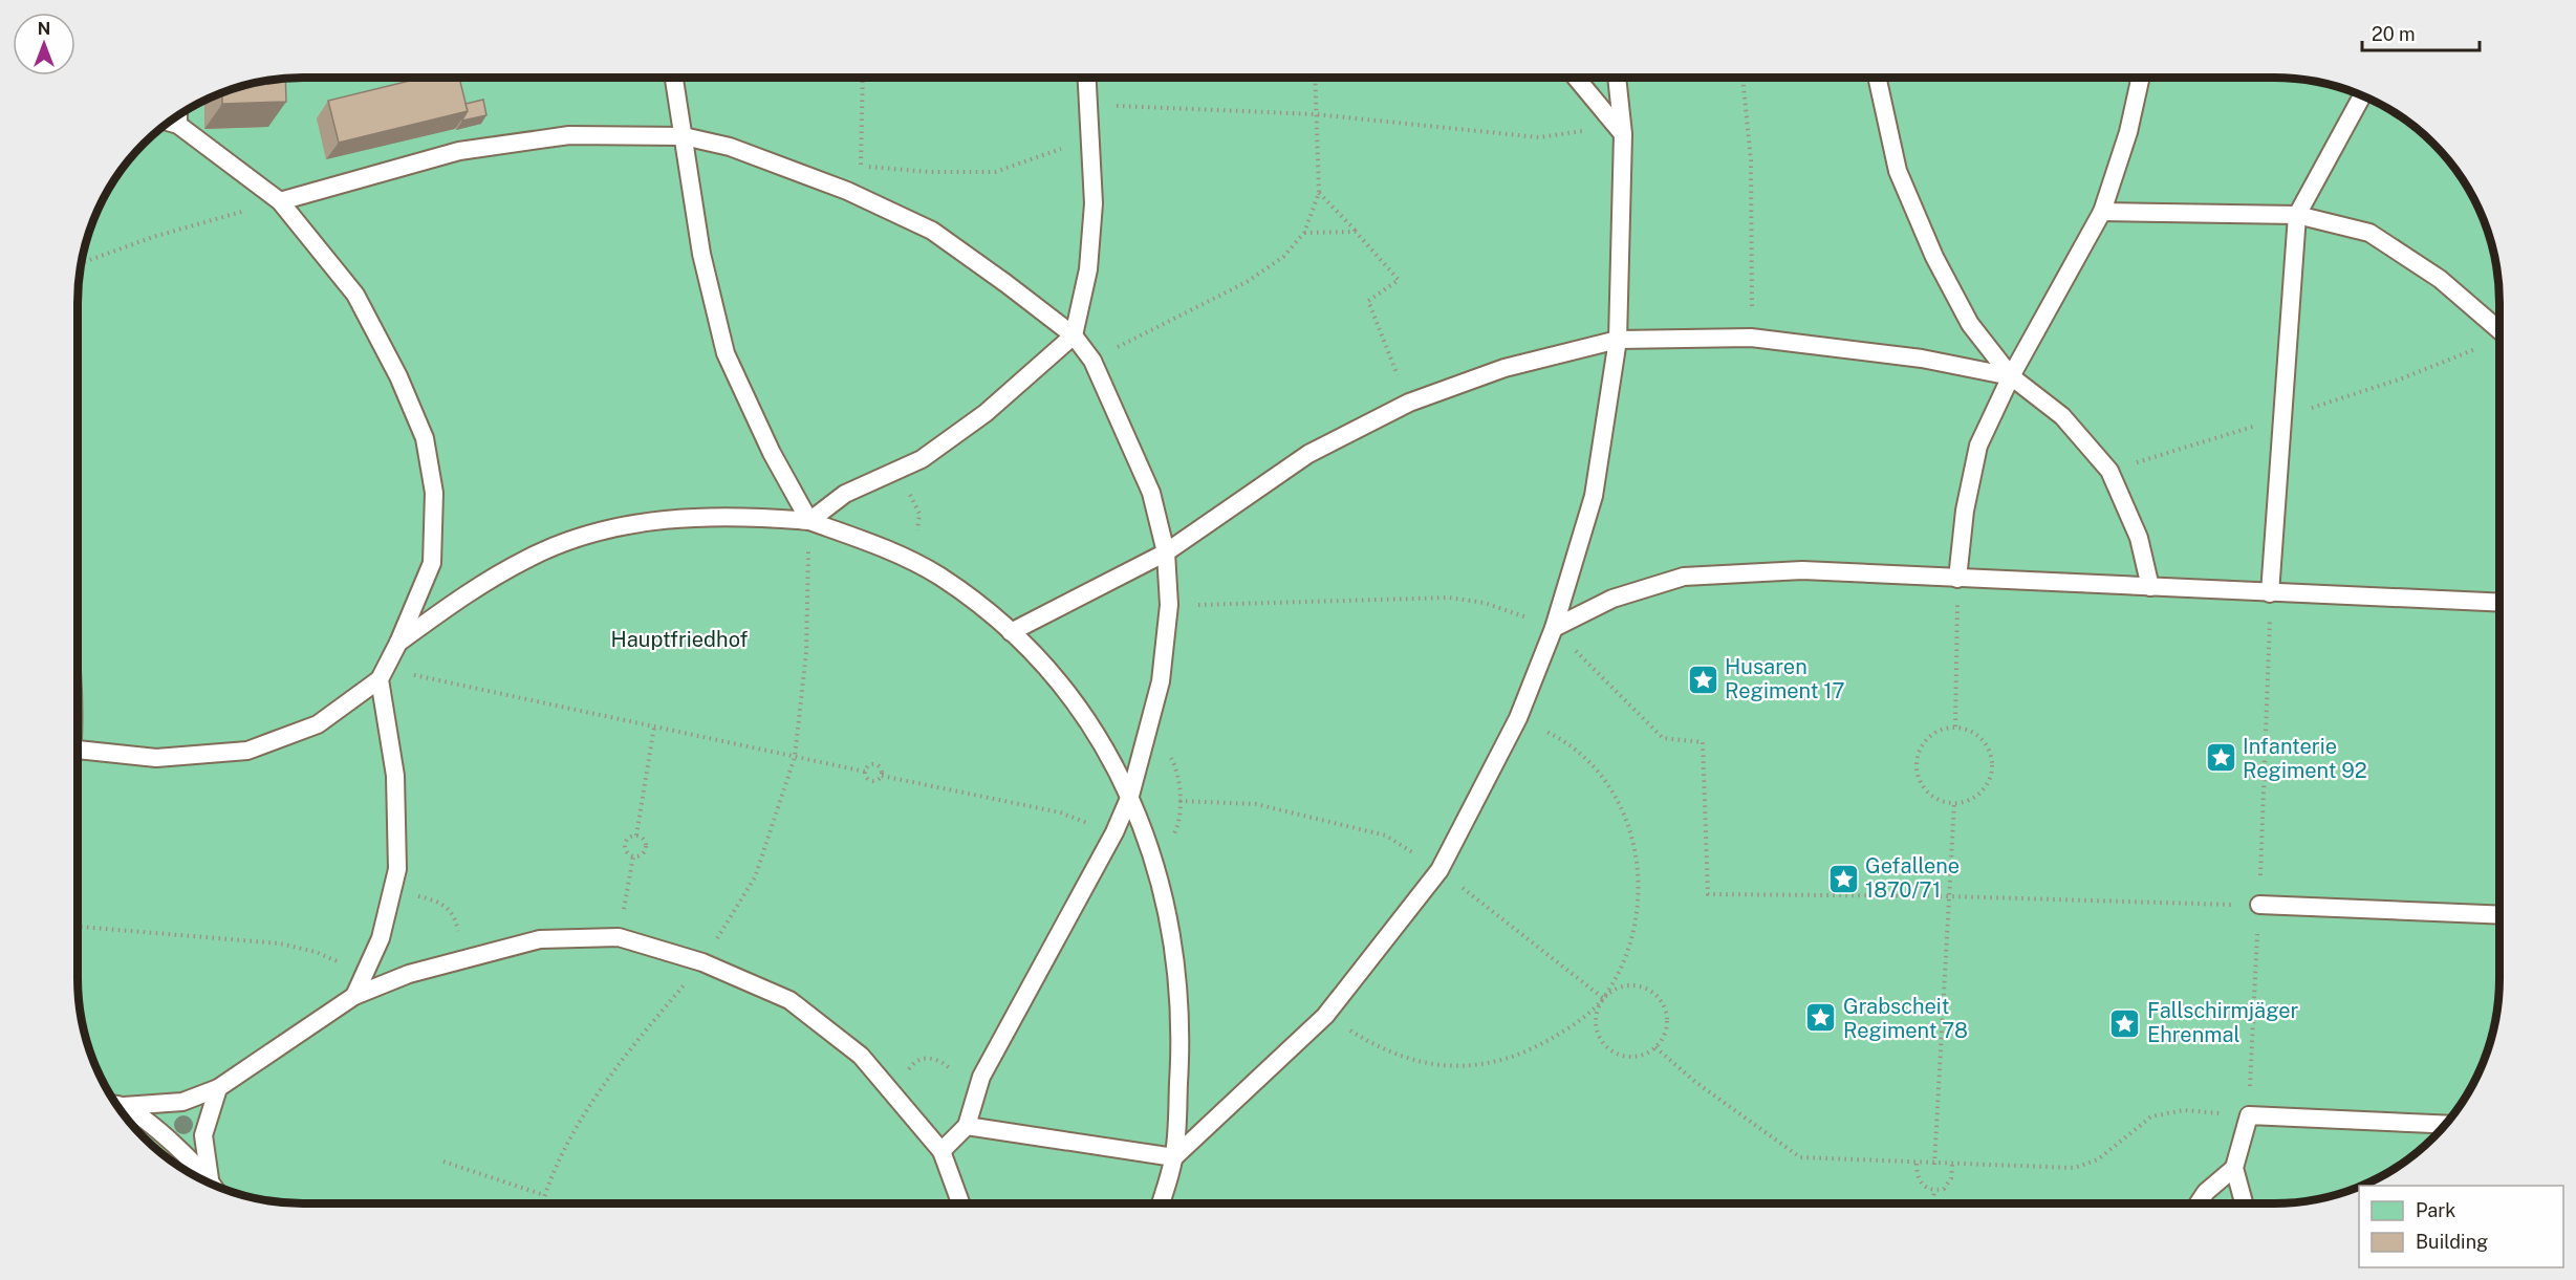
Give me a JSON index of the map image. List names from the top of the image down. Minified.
{"parks":["Hauptfriedhof"],"places":{"place":["Husaren Regiment 17","Infanterie Regiment 92","Gefallene 1870/71","Grabscheit Regiment 78","Fallschirmjäger Ehrenmal"]},"legend":["Park","Building"],"scale_bar":"20 m","north":"top"}
